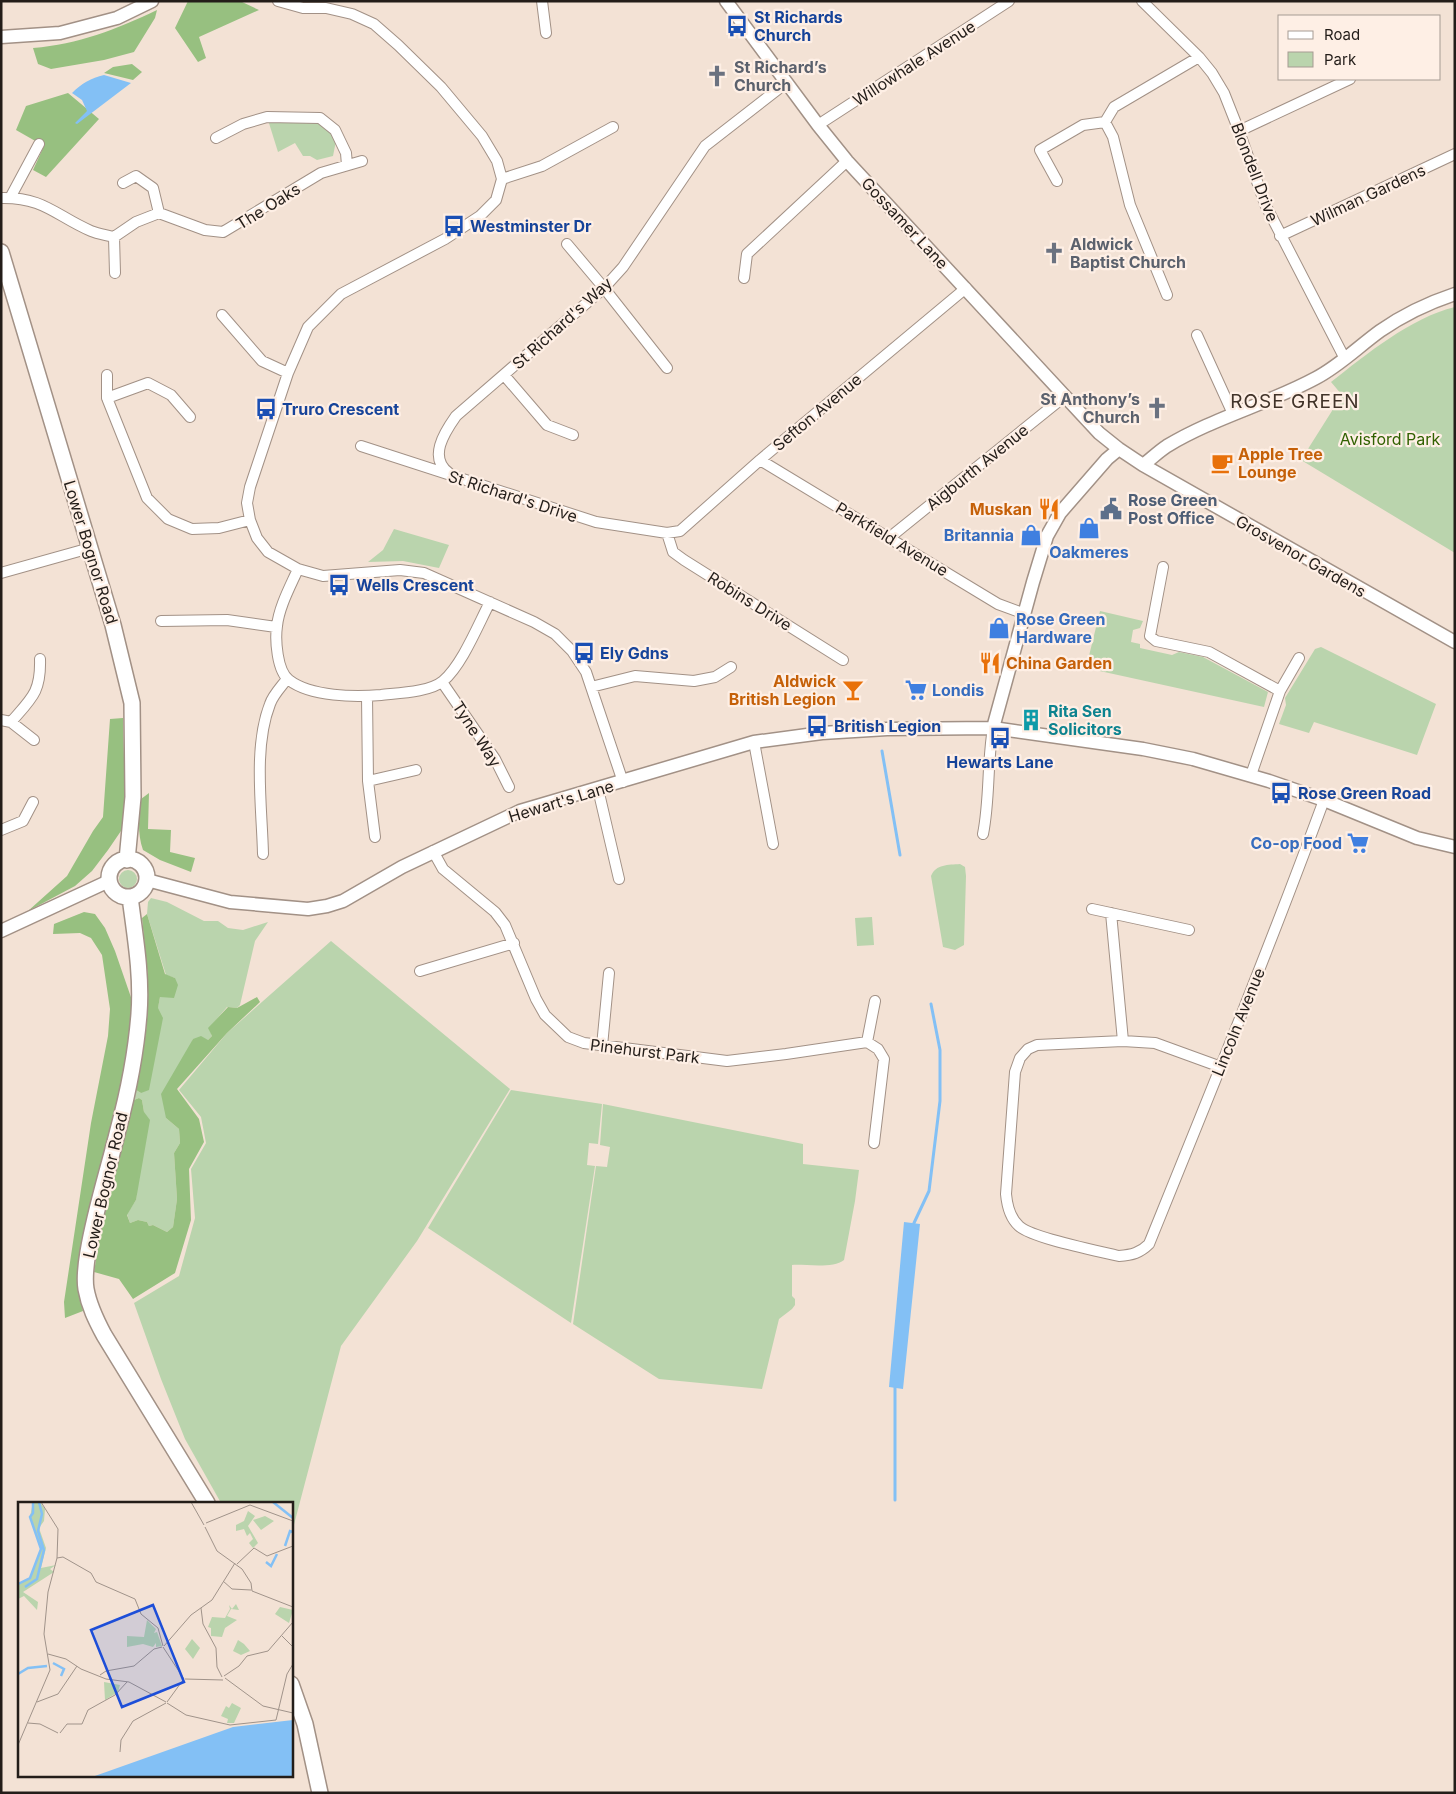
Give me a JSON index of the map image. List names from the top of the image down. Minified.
{"streets":{"main road":["Lower Bognor Road"],"street":["Willowhale Avenue","Blondell Drive","Wilman Gardens","The Oaks","Gossamer Lane","St Richard's Way","Sefton Avenue","Aigburth Avenue","St Richard's Drive","Parkfield Avenue","Grosvenor Gardens","Robins Drive","Tyne Way","Hewart's Lane","Lincoln Avenue","Pinehurst Park"]},"crossings":[["Willowhale Avenue","Gossamer Lane"],["Blondell Drive","Wilman Gardens"],["Gossamer Lane","St Richard's Way"],["Gossamer Lane","Sefton Avenue"],["Gossamer Lane","Aigburth Avenue"],["Gossamer Lane","Grosvenor Gardens"],["St Richard's Way","St Richard's Drive"],["Sefton Avenue","St Richard's Drive"],["Sefton Avenue","Parkfield Avenue"],["Sefton Avenue","Robins Drive"],["Aigburth Avenue","Parkfield Avenue"],["St Richard's Drive","Robins Drive"],["Lower Bognor Road","Hewart's Lane"],["Hewart's Lane","Pinehurst Park"]],"districts":["ROSE GREEN"],"parks":["Avisford Park"],"places":{"bus stop":["St Richards Church","Westminster Dr","Truro Crescent","Wells Crescent","Ely Gdns","British Legion","Hewarts Lane","Rose Green Road"],"church":["St Richard’s Church","Aldwick Baptist Church","St Anthony’s Church"],"cafe":["Apple Tree Lounge"],"restaurant":["Muskan","China Garden"],"public building":["Rose Green Post Office"],"shop":["Oakmeres","Britannia","Rose Green Hardware"],"bar":["Aldwick British Legion"],"supermarket":["Londis","Co-op Food"],"building":["Rita Sen Solicitors"]},"legend":["Road","Park"]}
